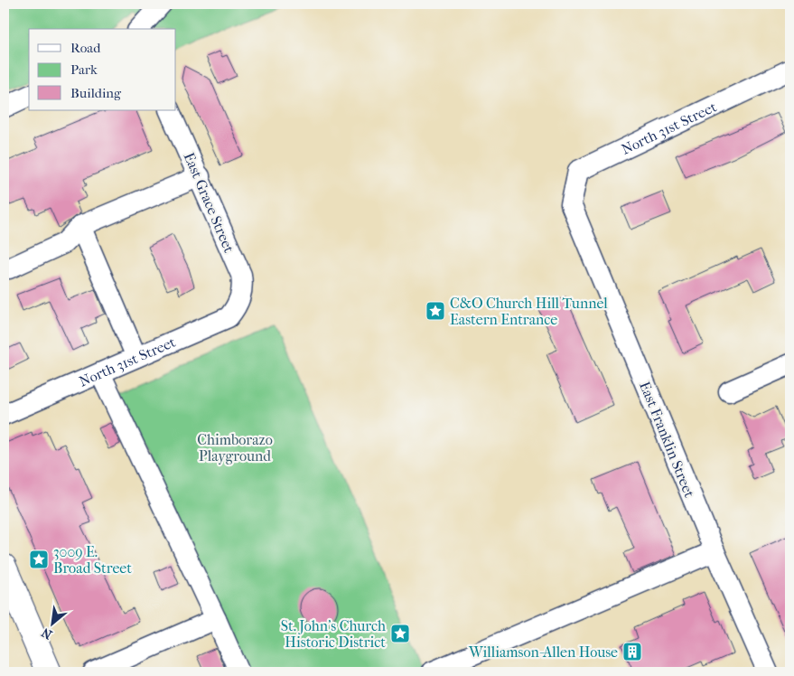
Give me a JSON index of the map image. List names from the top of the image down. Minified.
{"streets":{"street":["North 31st Street","East Grace Street","East Franklin Street"]},"crossings":[["North 31st Street","East Grace Street"],["North 31st Street","East Franklin Street"]],"parks":["Chimborazo Playground"],"places":{"place":["C&O Church Hill Tunnel Eastern Entrance","3009 E. Broad Street","St. John's Church Historic District"],"building":["Williamson-Allen House"]},"legend":["Road","Park","Building"],"north":"bottom left"}
